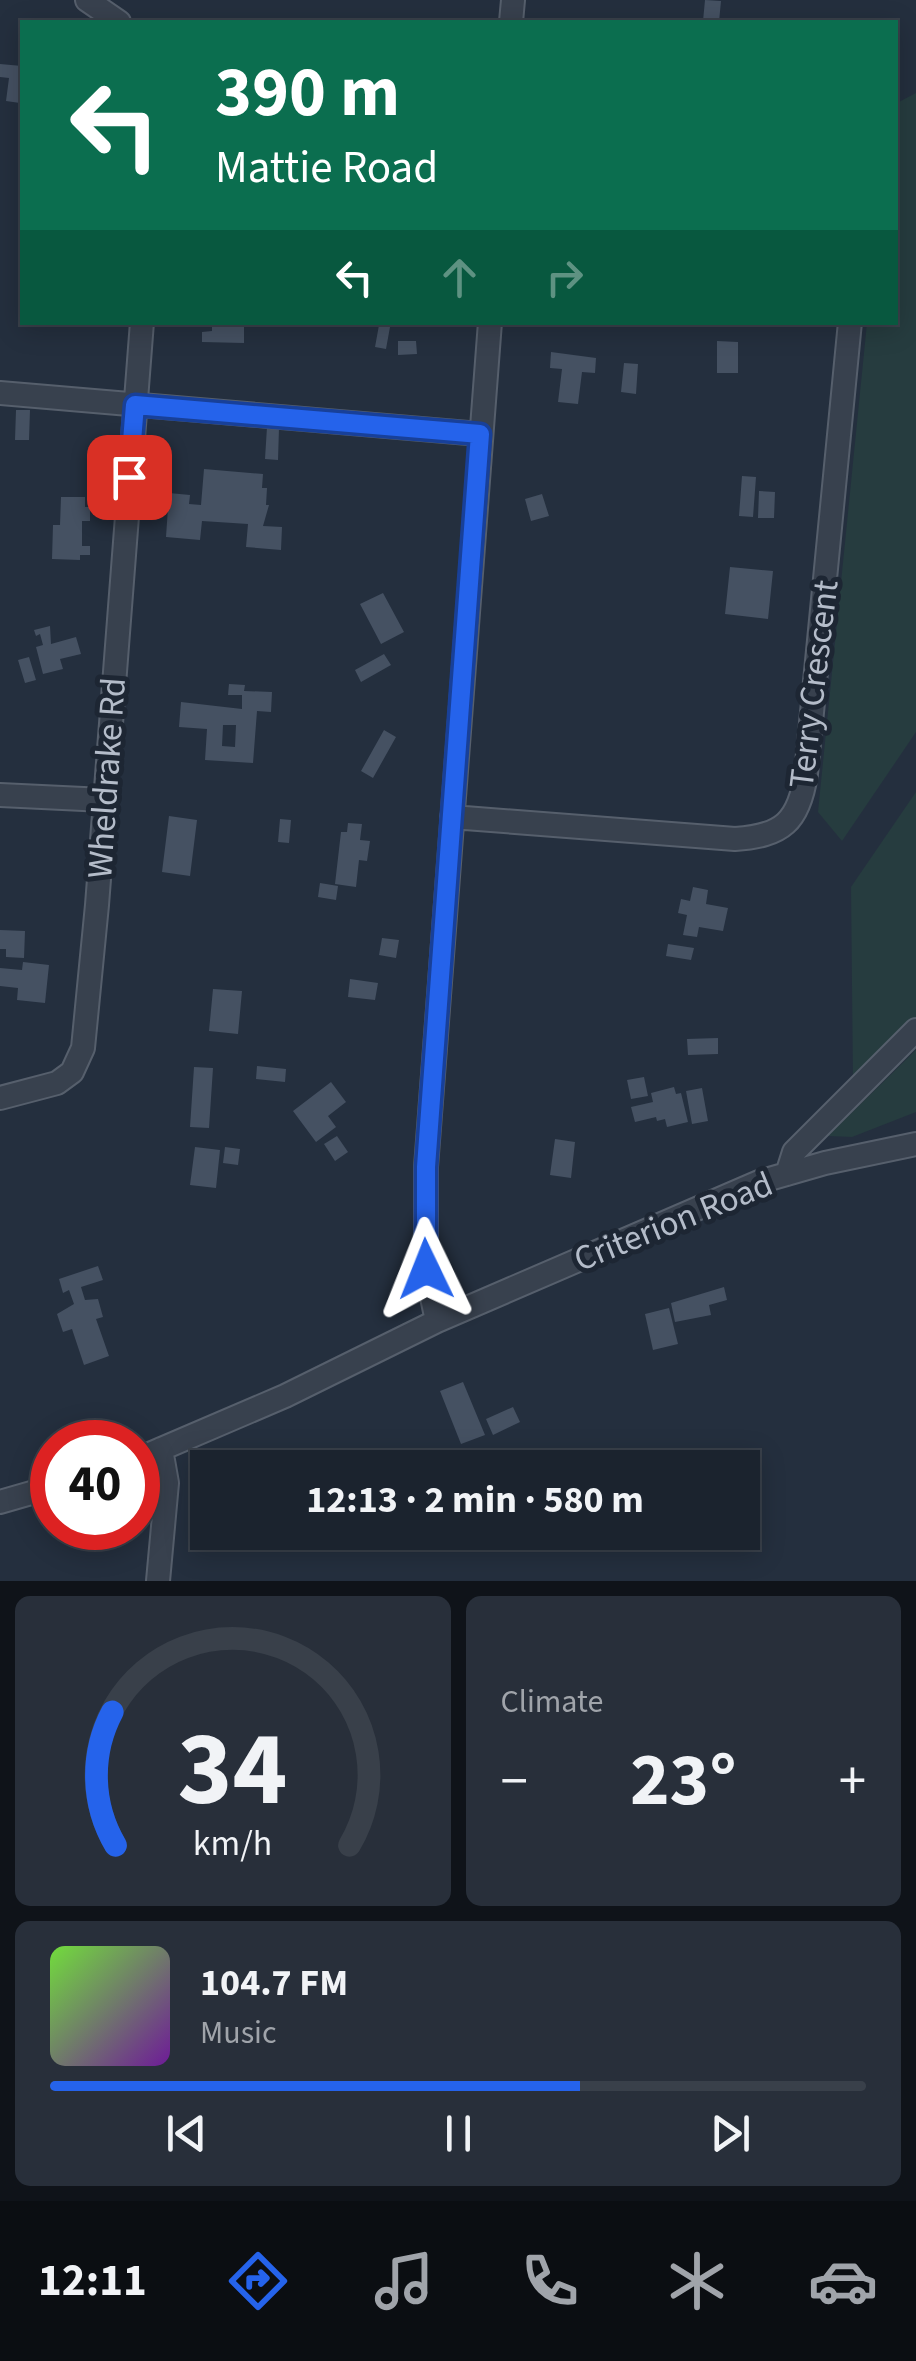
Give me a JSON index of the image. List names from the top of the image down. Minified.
{"streets":{"street":["Terry Crescent","Wheldrake Rd","Criterion Road"]},"page":{"turn":["390 m","Mattie Road"],"limit":"40","trip":"12:13 · 2 min · 580 m","tile":"Climate","heat":["−","23°","+"],"song":["104.7 FM","Music"],"tabs":"12:11","gauge":["34","km/h"]}}
